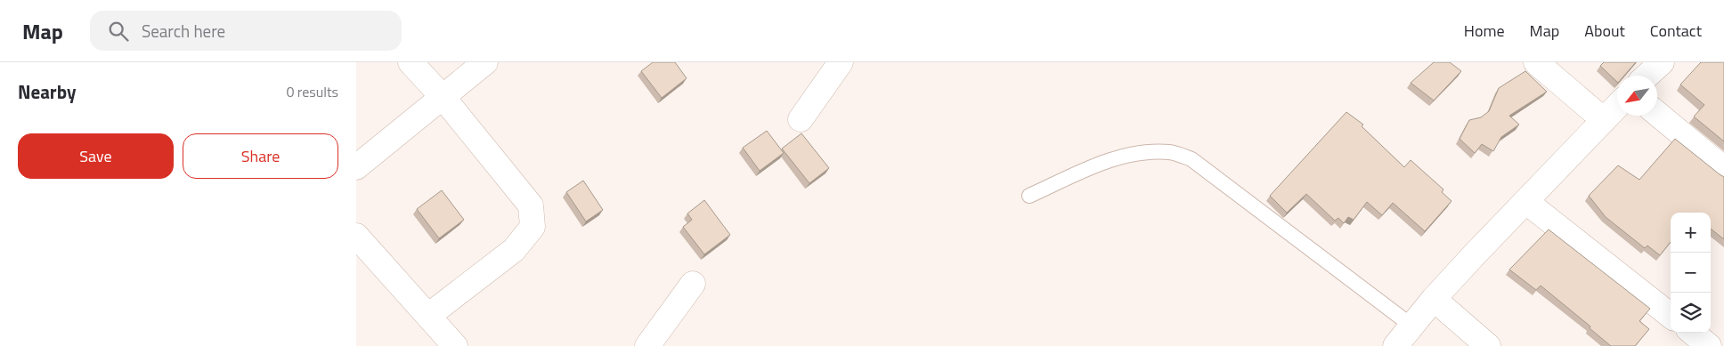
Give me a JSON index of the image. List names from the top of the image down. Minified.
{"north":"bottom left","page":{"header":"Map","search":"Search here","nav":["Home","Map","About","Contact"],"heading":["Nearby","0 results"],"buttons":["Save","Share"],"map_buttons":["+","−"]}}
